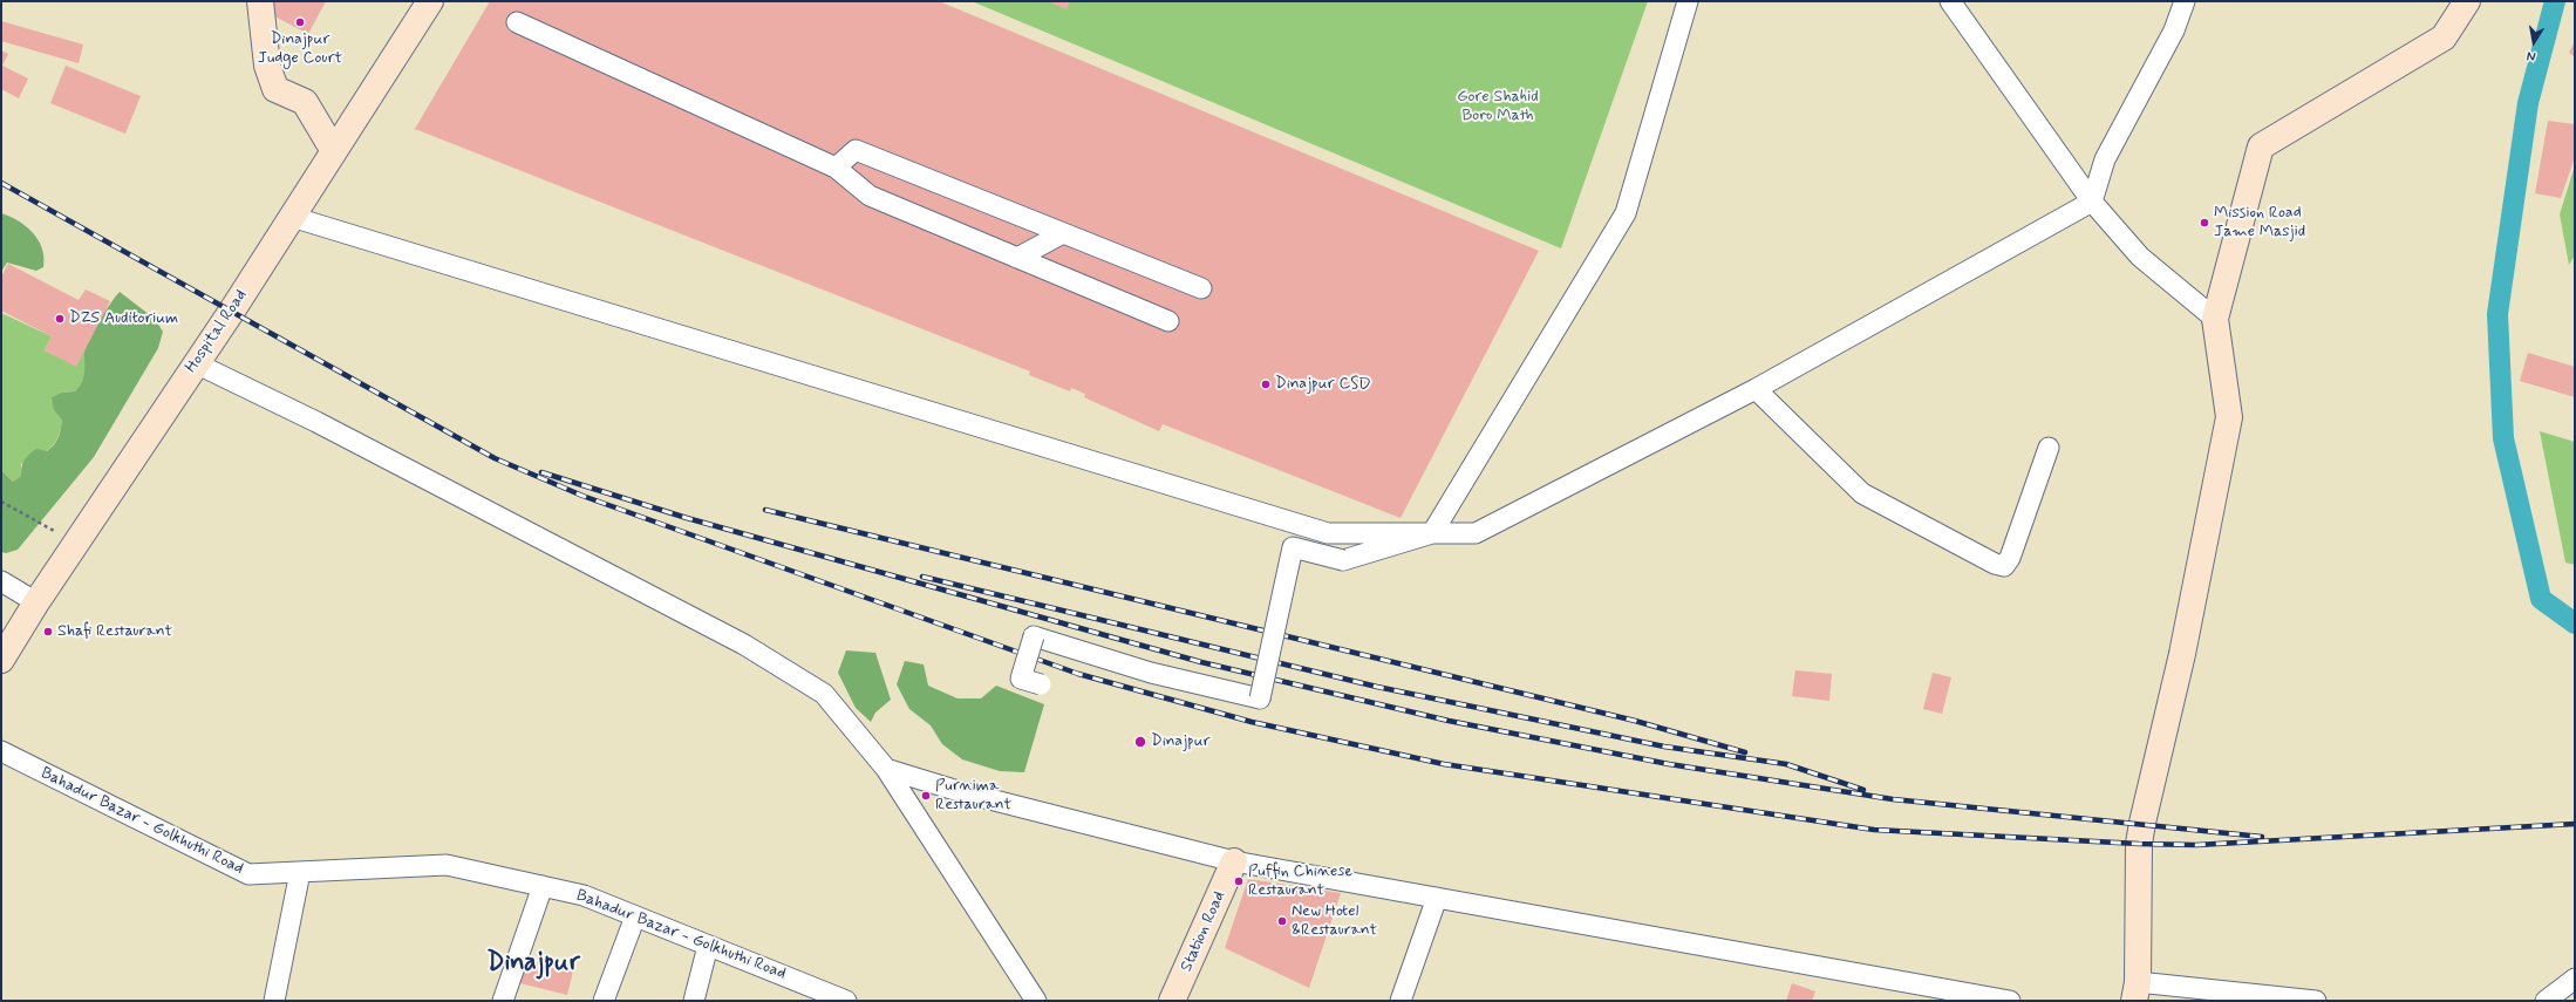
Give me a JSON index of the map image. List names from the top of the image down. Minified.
{"streets":{"street":["Hospital Road","Bahadur Bazar - Golkhuthi Road","Station Road"]},"districts":["Dinajpur"],"parks":["Gore Shahid Boro Math"],"places":["Dinajpur Judge Court","Mission Road Jame Masjid","DZS Auditorium","Dinajpur CSD","Shafi Restaurant","Dinajpur","Purnima Restaurant","Puffin Chinese Restaurant","New Hotel &Restaurant"],"north":"bottom"}
